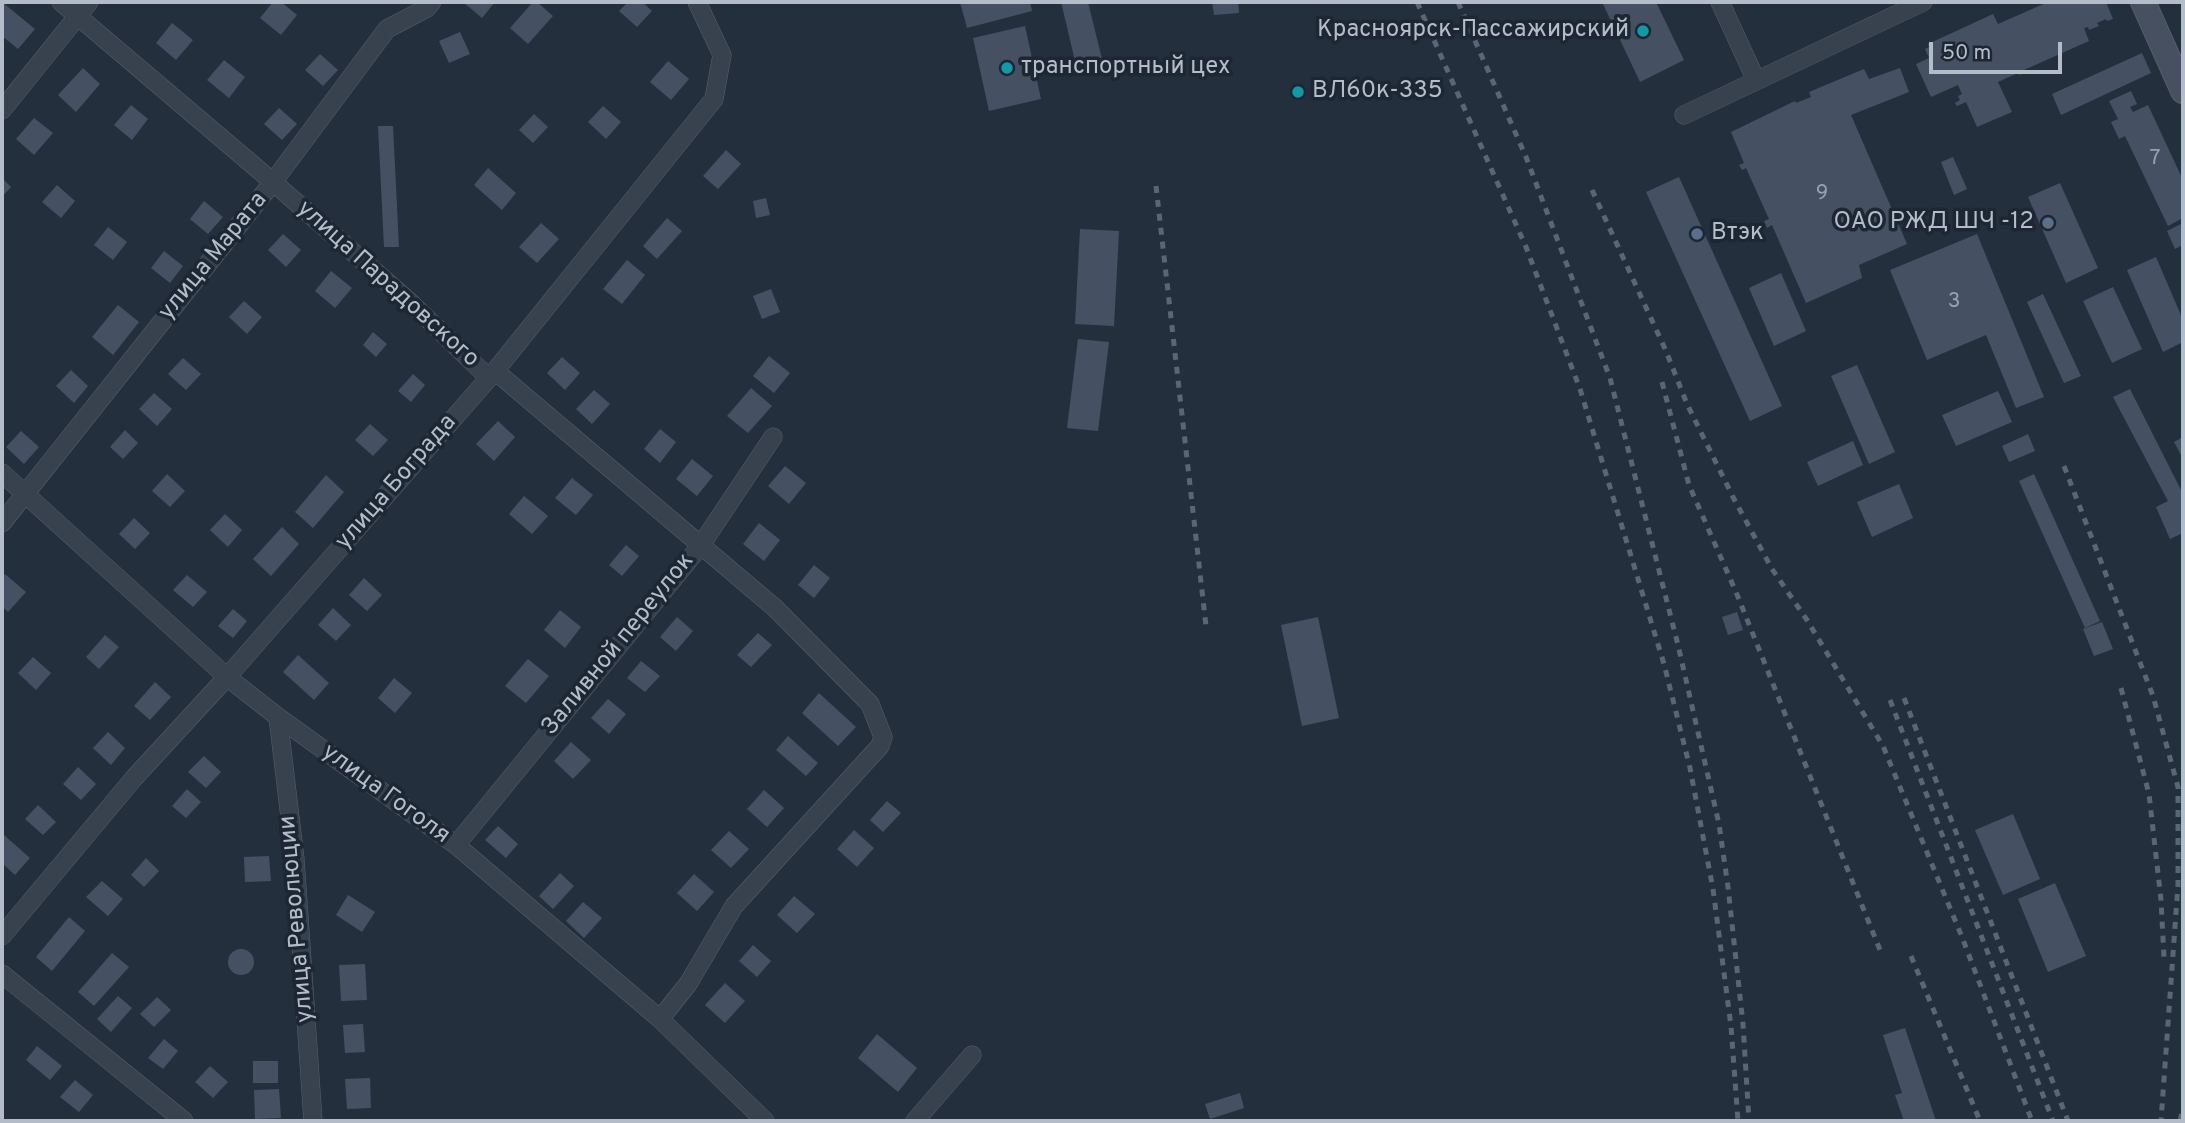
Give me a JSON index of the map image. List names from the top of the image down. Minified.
{"streets":{"street":["улица Марата","улица Парадовского","улица Бограда","Заливной переулок","улица Гоголя","улица Революции"]},"crossings":[["улица Марата","улица Парадовского"],["улица Марата","улица Гоголя"],["улица Парадовского","улица Бограда"],["улица Парадовского","Заливной переулок"],["улица Парадовского","улица Гоголя"],["улица Бограда","улица Гоголя"],["Заливной переулок","улица Гоголя"],["улица Гоголя","улица Революции"]],"places":["Красноярск-Пассажирский","транспортный цех","ВЛ60к-335","ОАО РЖД ШЧ -12","Втэк"],"house_numbers":["7","9","3"],"scale_bar":"50 m"}
